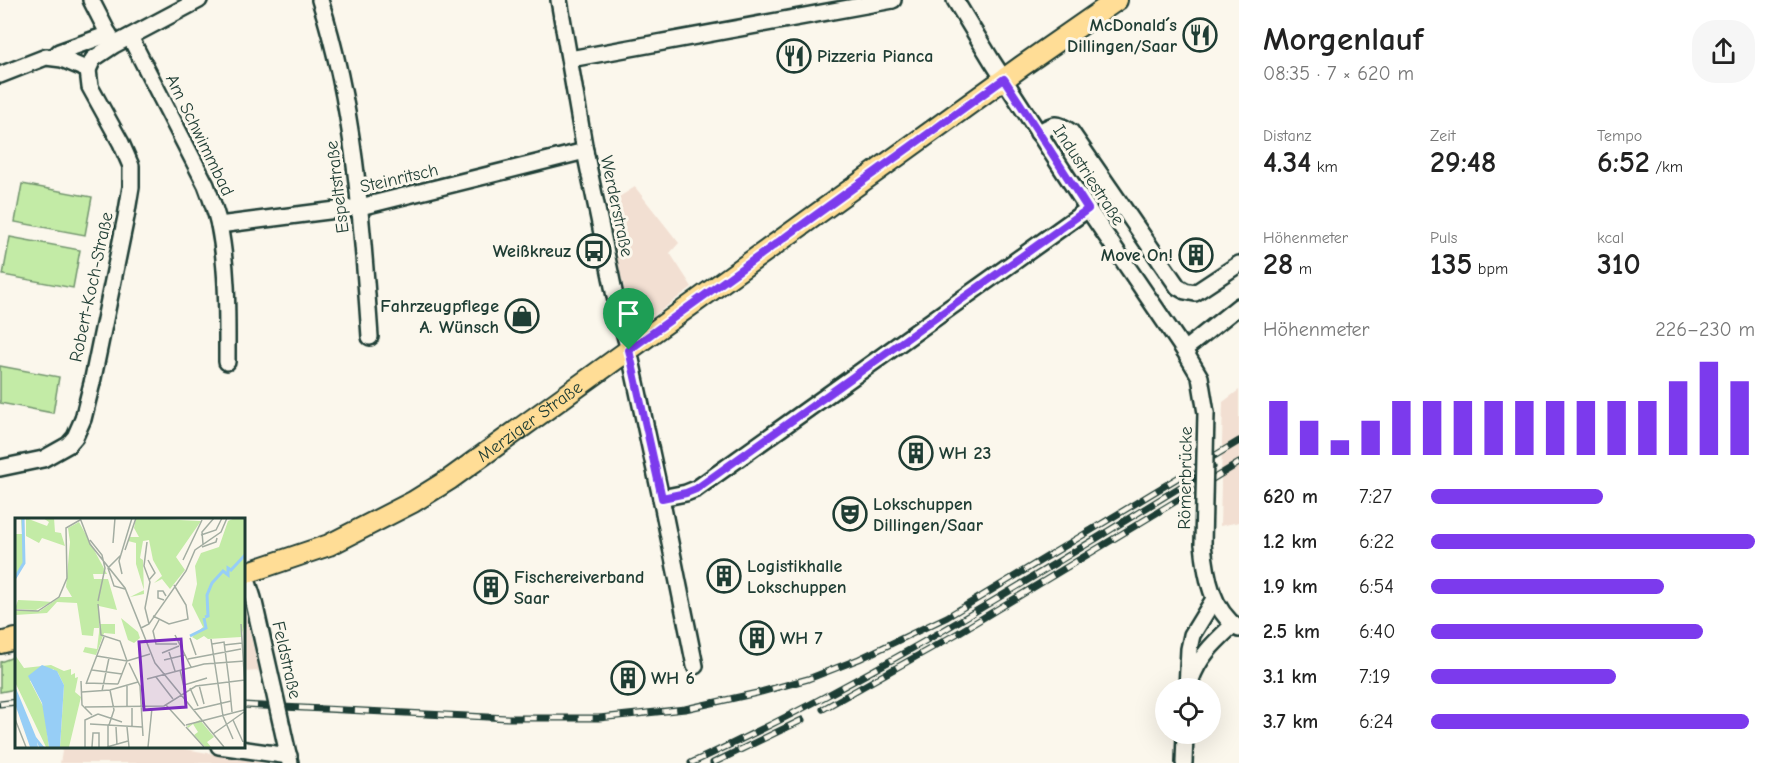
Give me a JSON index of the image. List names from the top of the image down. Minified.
{"streets":{"main road":["Merziger Straße"],"street":["Am Schwimmbad","Industriestraße","Steinritsch","Espeltstraße","Werderstraße","Robert-Koch-Straße","Römerbrücke","Feldstraße"]},"crossings":[["Am Schwimmbad","Steinritsch"],["Industriestraße","Merziger Straße"],["Industriestraße","Römerbrücke"],["Steinritsch","Espeltstraße"],["Steinritsch","Werderstraße"],["Werderstraße","Merziger Straße"],["Merziger Straße","Feldstraße"]],"places":{"restaurant":["McDonald´s Dillingen/Saar","Pizzeria Pianca"],"bus stop":["Weißkreuz"],"building":["Move On!","WH 23","Logistikhalle Lokschuppen","Fischereiverband Saar","WH 7","WH 6"],"shop":["Fahrzeugpflege A. Wünsch"],"theatre":["Lokschuppen Dillingen/Saar"]},"page":{"heading":["Morgenlauf","08:35 · 7 × 620 m"],"stats":[["Distanz","4.34 km"],["Zeit","29:48"],["Tempo","6:52 /km"],["Höhenmeter","28 m"],["Puls","135 bpm"],["kcal","310"]],"chart":["Höhenmeter","226–230 m"],"list":[{"name":"620 m","note":"7:27"},{"name":"1.2 km","note":"6:22"},{"name":"1.9 km","note":"6:54"},{"name":"2.5 km","note":"6:40"},{"name":"3.1 km","note":"7:19"},{"name":"3.7 km","note":"6:24"}]}}
